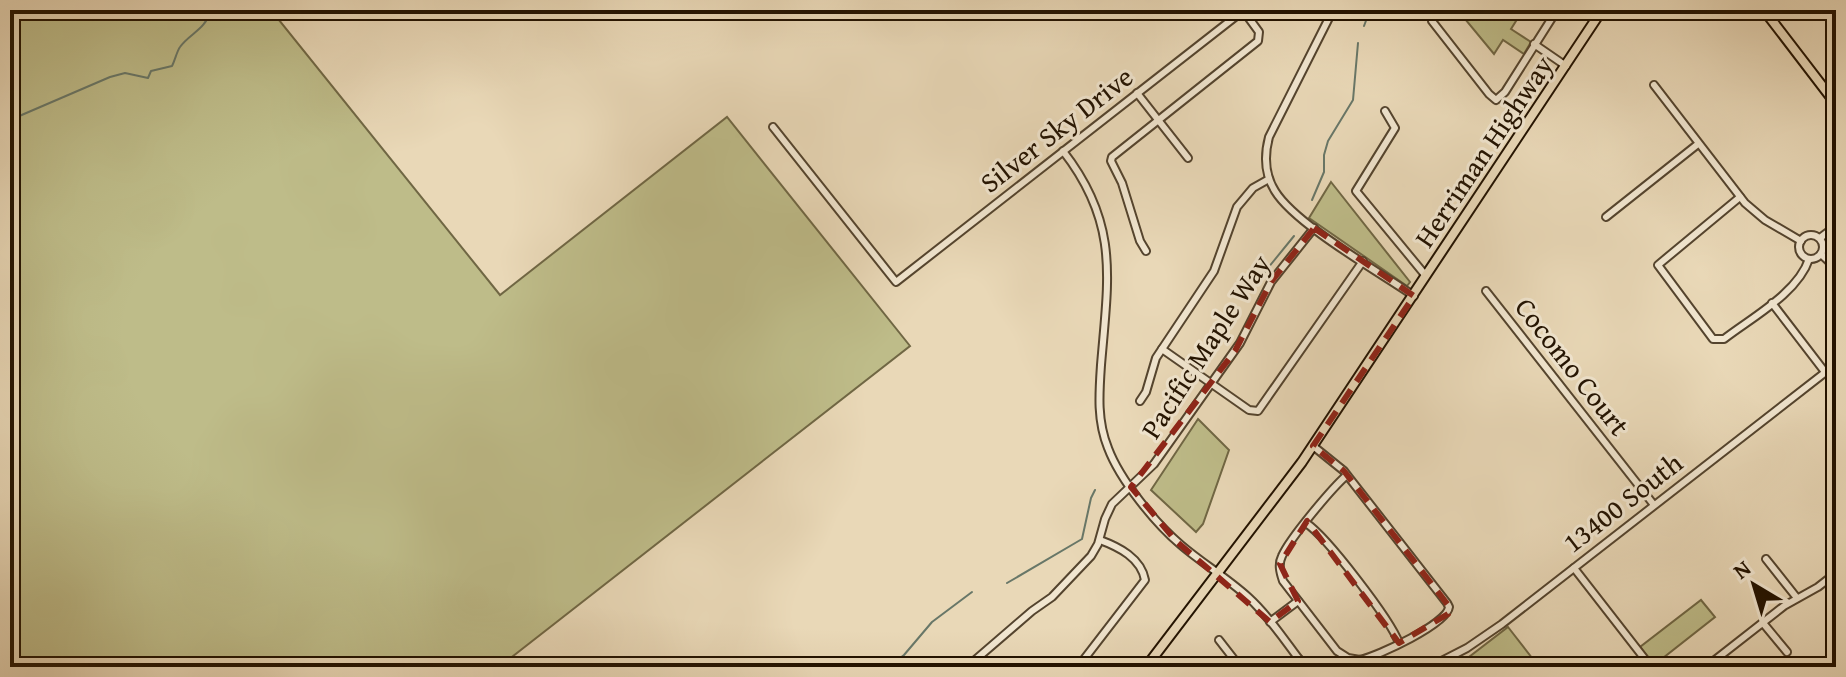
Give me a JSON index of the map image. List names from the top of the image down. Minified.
{"streets":{"main road":["Herriman Highway"],"street":["Silver Sky Drive","Pacific Maple Way","Cocomo Court","13400 South"]},"crossings":[["Cocomo Court","13400 South"]],"north":"top left"}
